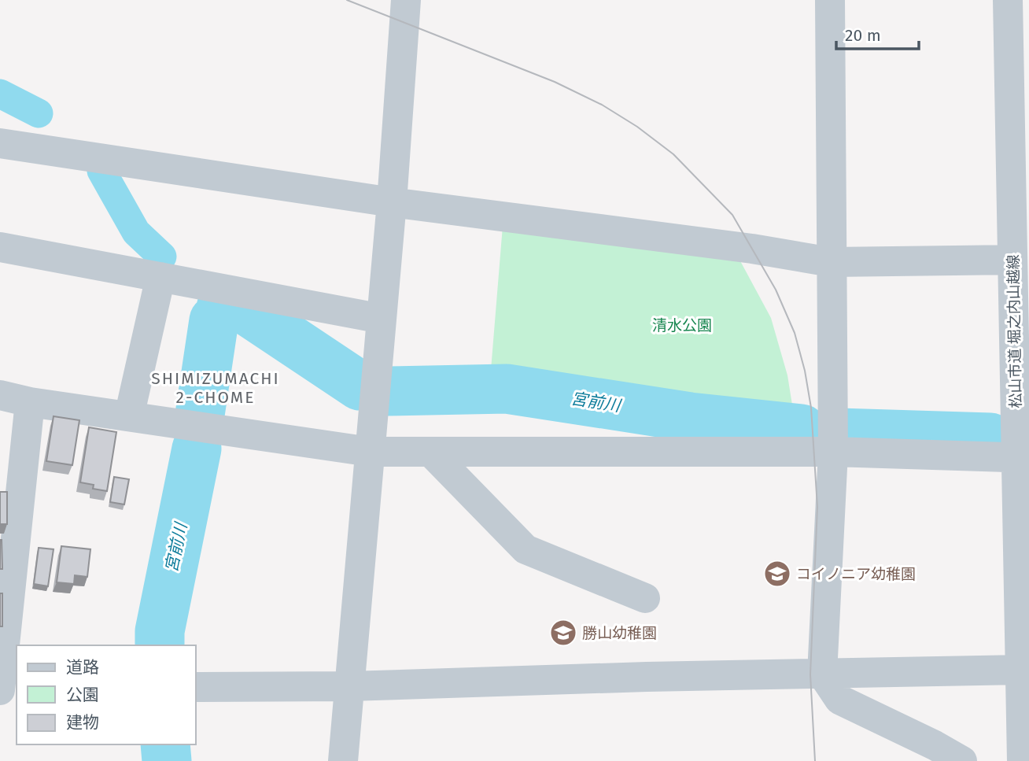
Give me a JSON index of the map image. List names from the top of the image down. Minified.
{"streets":{"street":["松山市道 堀之内山越線"]},"districts":["SHIMIZUMACHI 2-CHOME"],"water":["宮前川"],"parks":["清水公園"],"places":{"school or university":["コイノニア幼稚園","勝山幼稚園"]},"legend":["道路","公園","建物"],"scale_bar":"20 m"}
